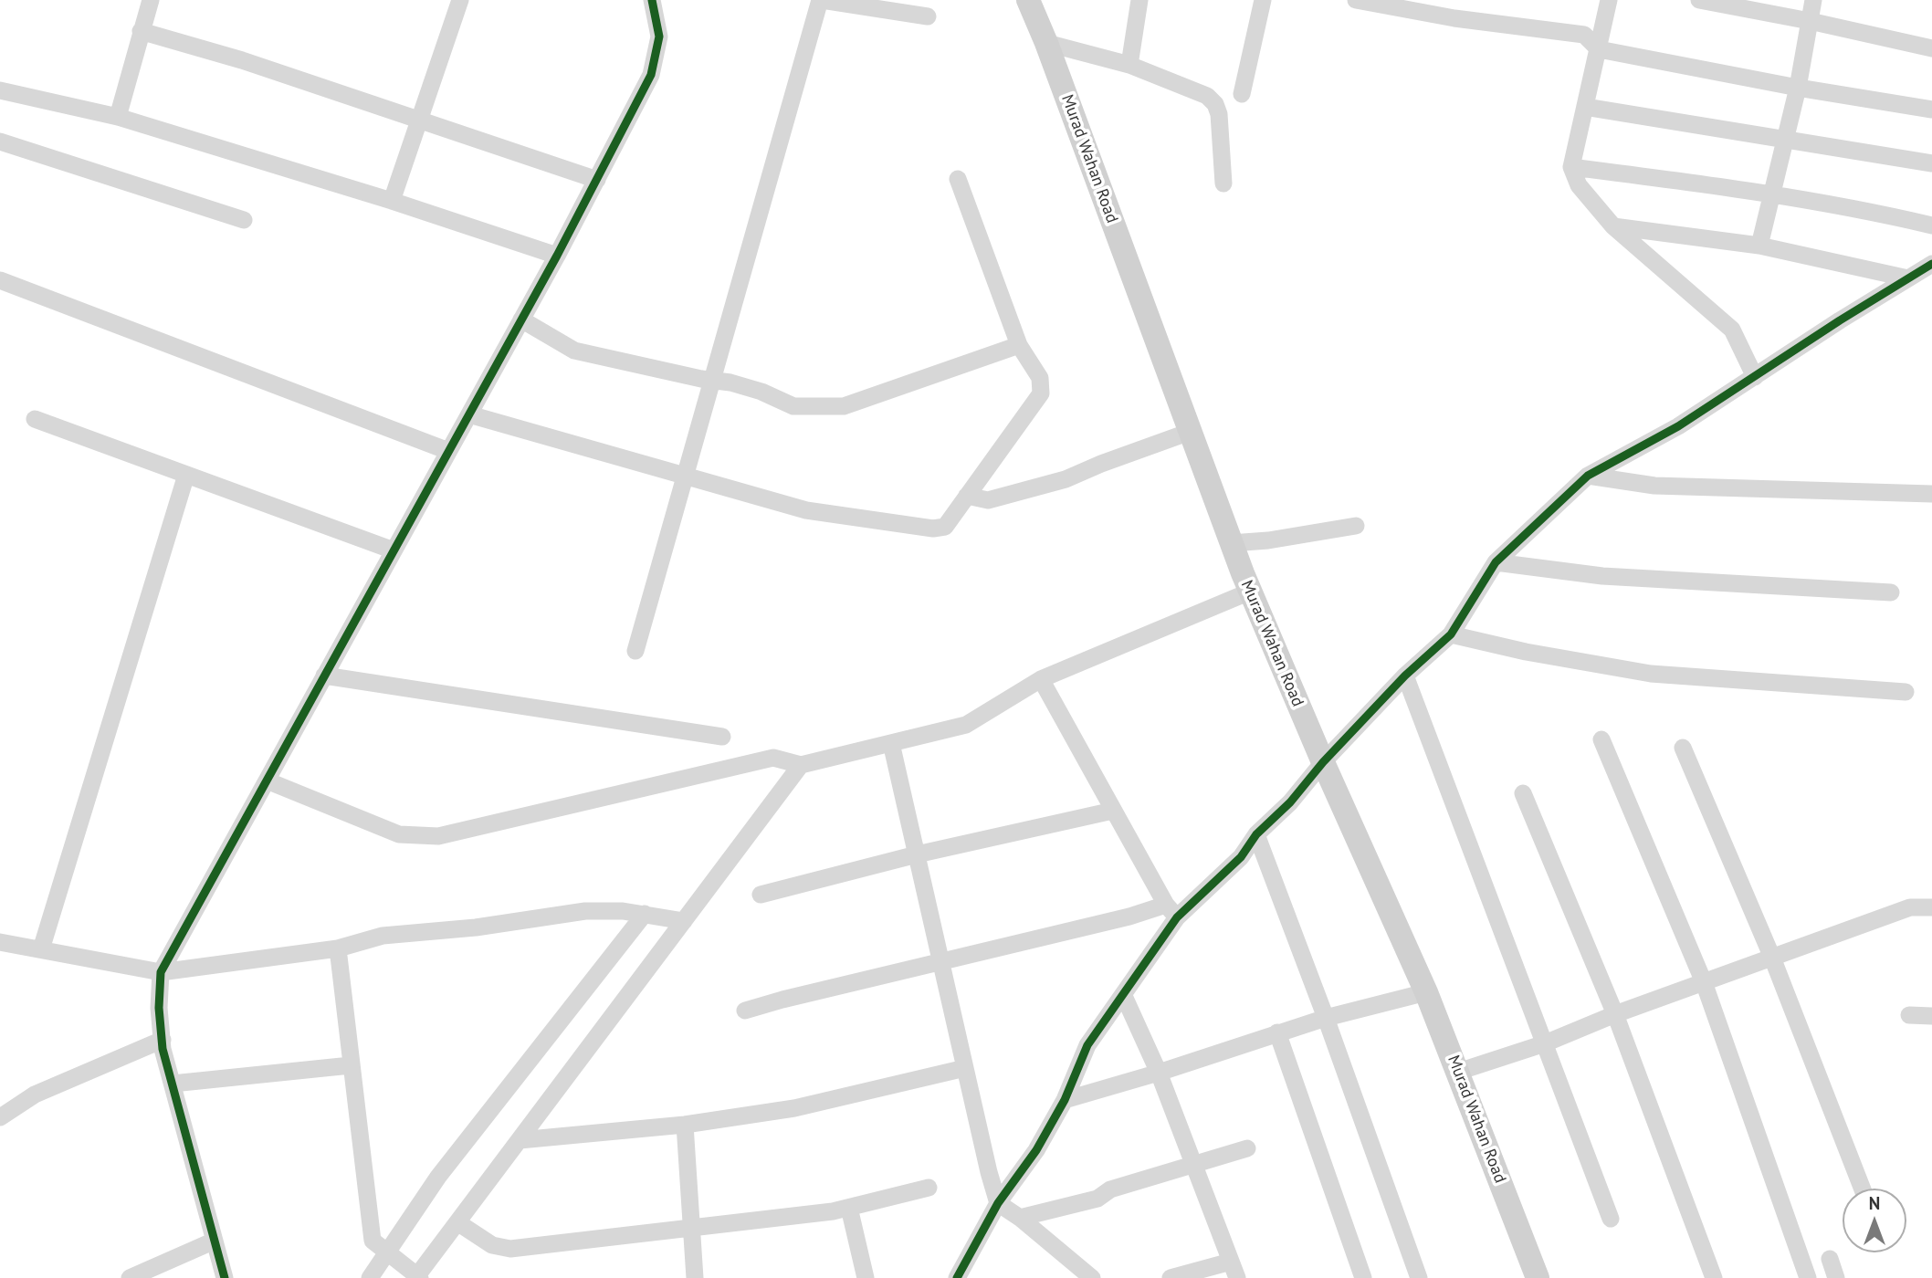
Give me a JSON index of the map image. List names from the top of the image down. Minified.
{"streets":{"street":["Murad Wahan Road"]},"north":"top"}
